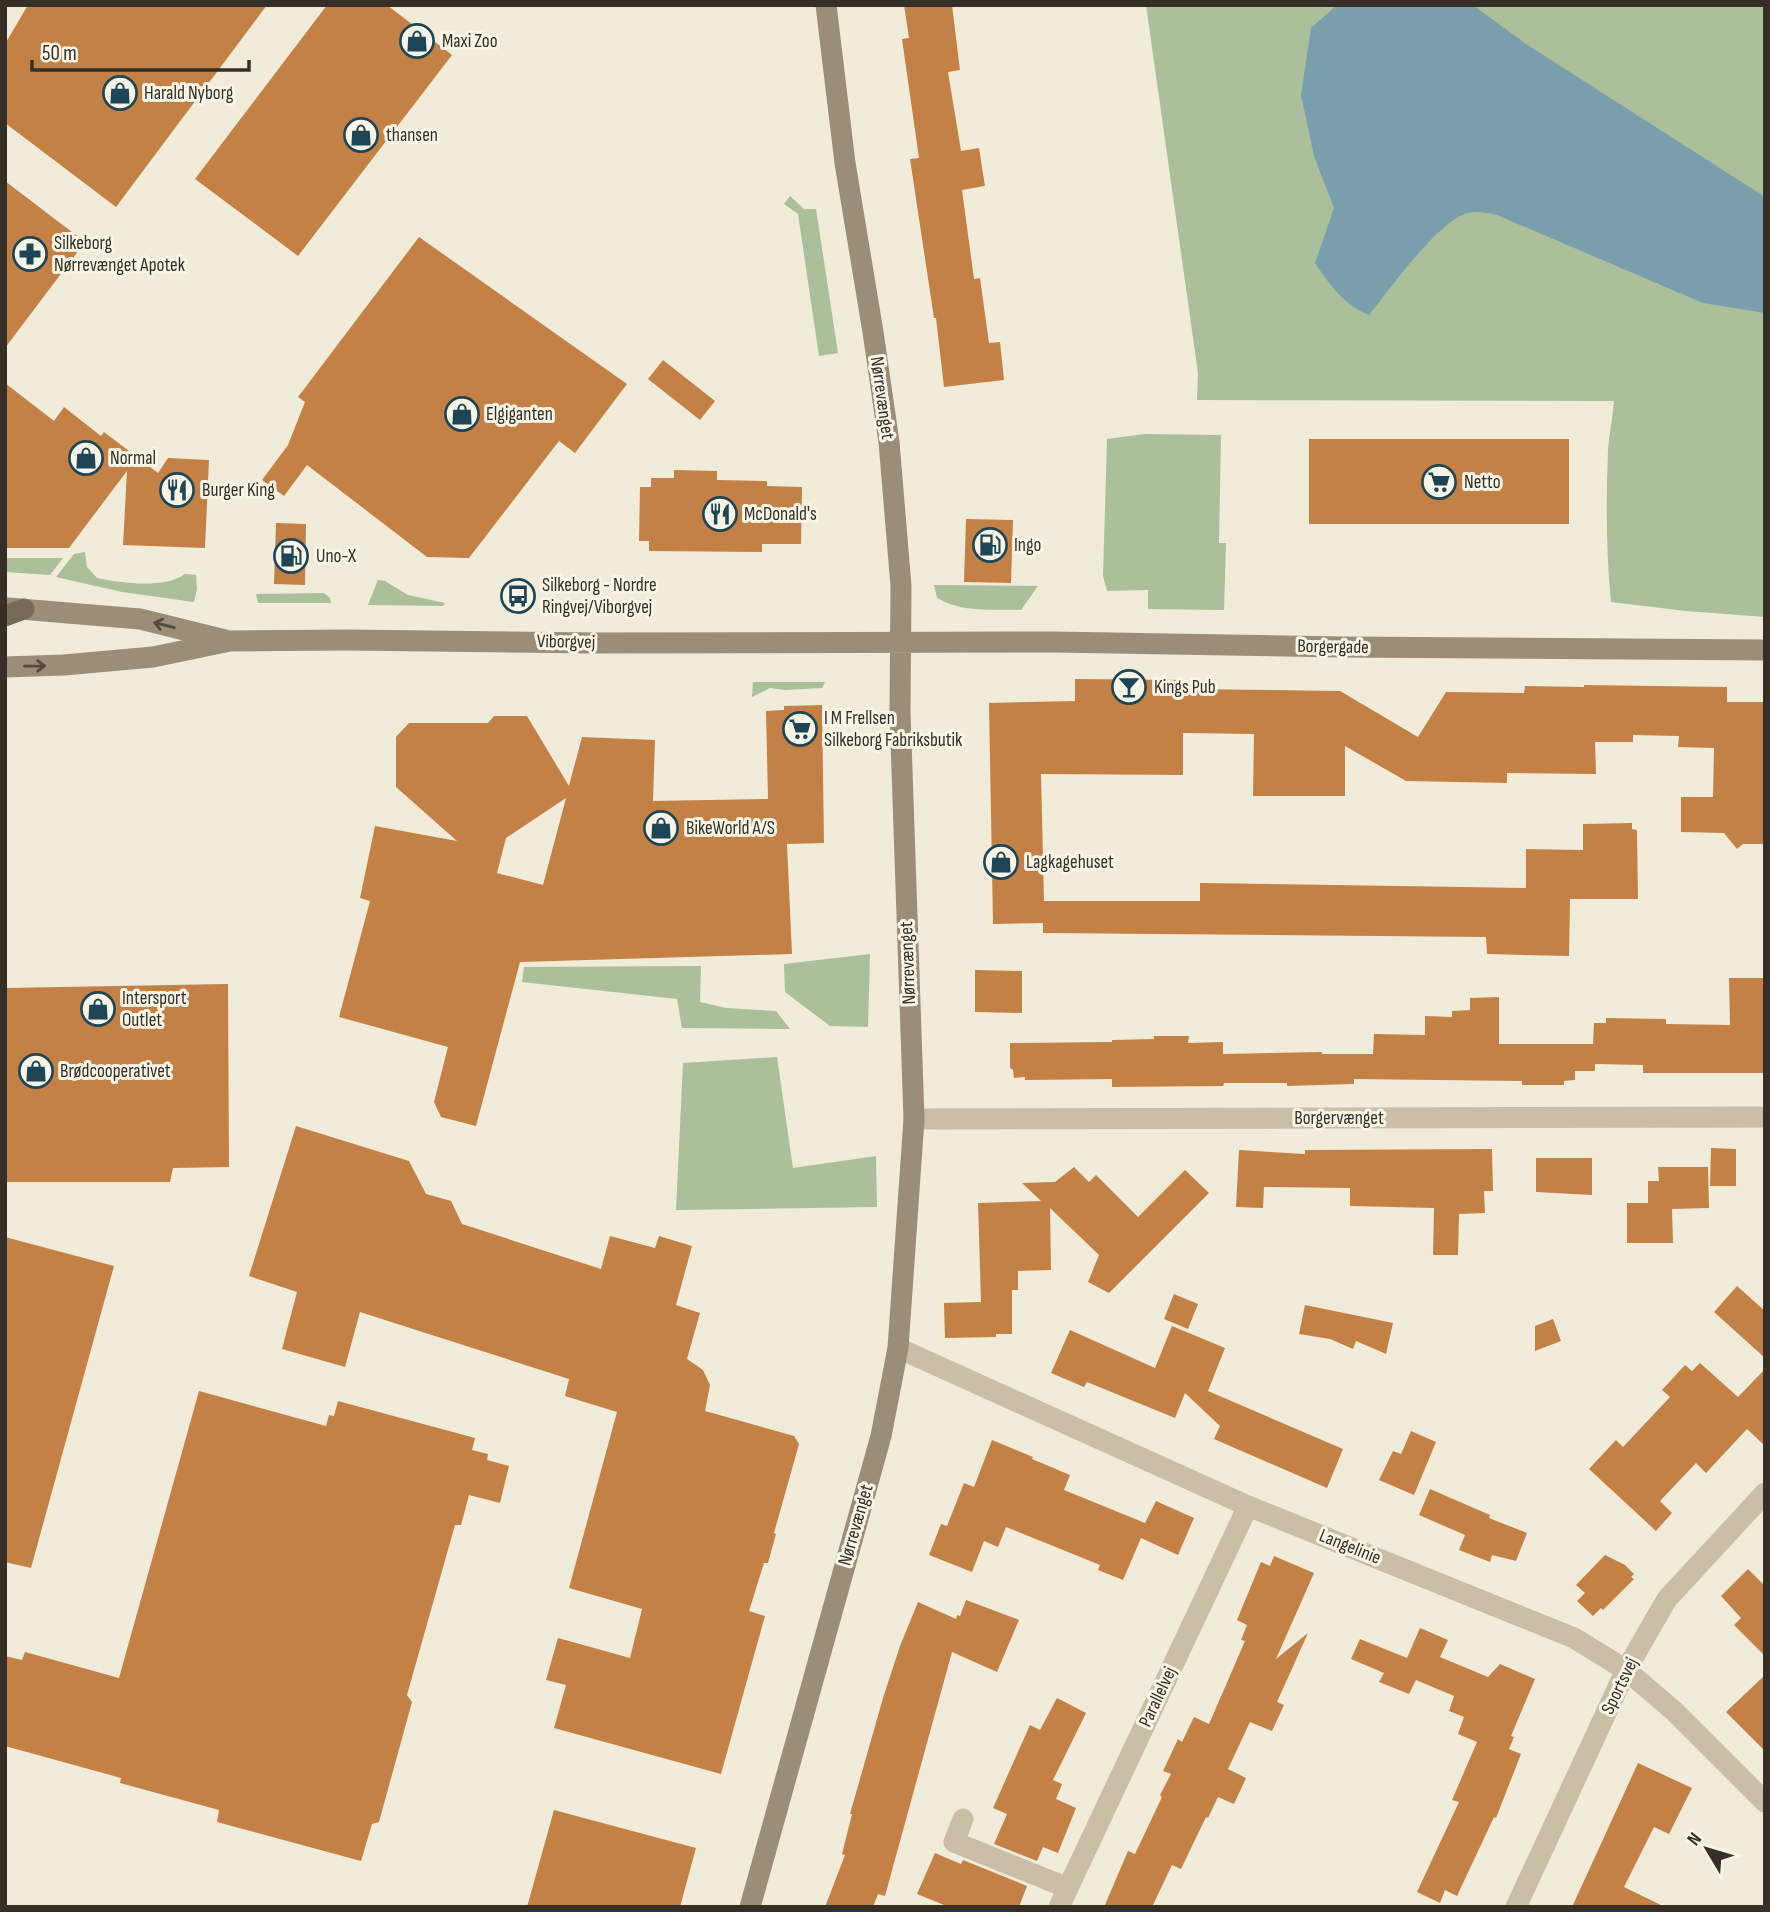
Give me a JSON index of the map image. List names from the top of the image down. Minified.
{"streets":{"street":["Nørrevænget","Viborgvej","Borgergade","Borgervænget","Langelinie","Sportsvej","Parallelvej"]},"crossings":[["Nørrevænget","Viborgvej"],["Nørrevænget","Borgergade"],["Nørrevænget","Borgervænget"],["Nørrevænget","Langelinie"],["Viborgvej","Borgergade"],["Langelinie","Sportsvej"],["Langelinie","Parallelvej"]],"places":{"shop":["Maxi Zoo","Harald Nyborg","thansen","Elgiganten","Normal","BikeWorld A/S","Lagkagehuset","Intersport Outlet","Brødcooperativet"],"pharmacy":["Silkeborg Nørrevænget Apotek"],"supermarket":["Netto","I M Frellsen Silkeborg Fabriksbutik"],"restaurant":["Burger King","McDonald's"],"fuel station":["Ingo","Uno-X"],"bus stop":["Silkeborg - Nordre Ringvej/Viborgvej"],"bar":["Kings Pub"]},"scale_bar":"50 m","north":"top left"}
